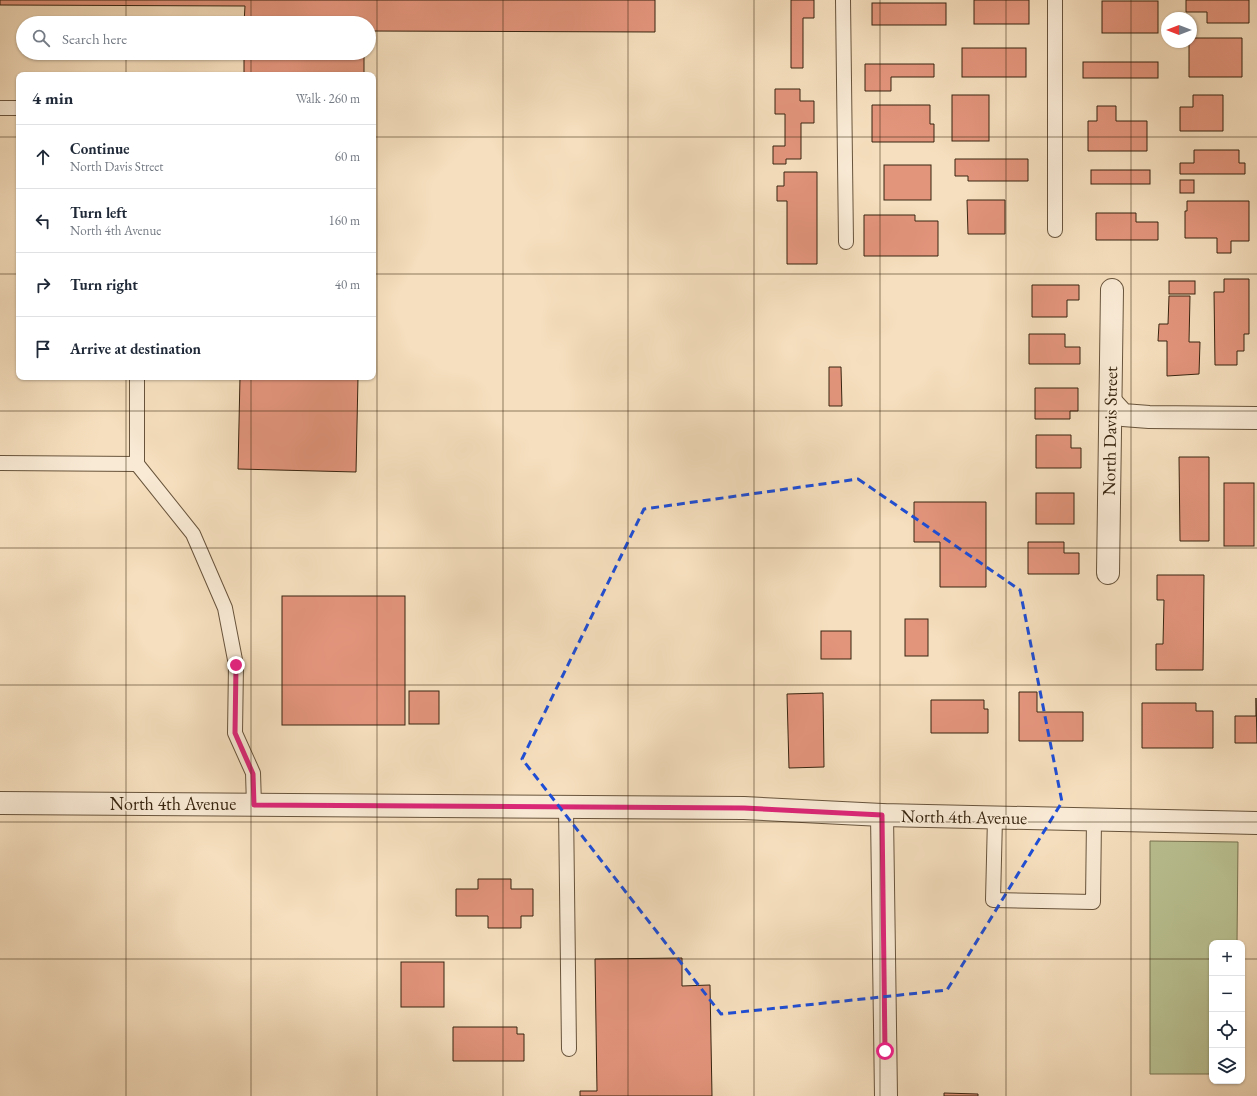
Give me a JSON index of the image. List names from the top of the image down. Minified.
{"streets":{"street":["North Davis Street","North 4th Avenue"]},"north":"left","page":{"search":"Search here","heading":["4 min","Walk · 260 m"],"list":[["Continue","North Davis Street","60 m"],["Turn left","North 4th Avenue","160 m"],["Turn right","40 m"],"Arrive at destination"],"map_buttons":["+","−"]}}
